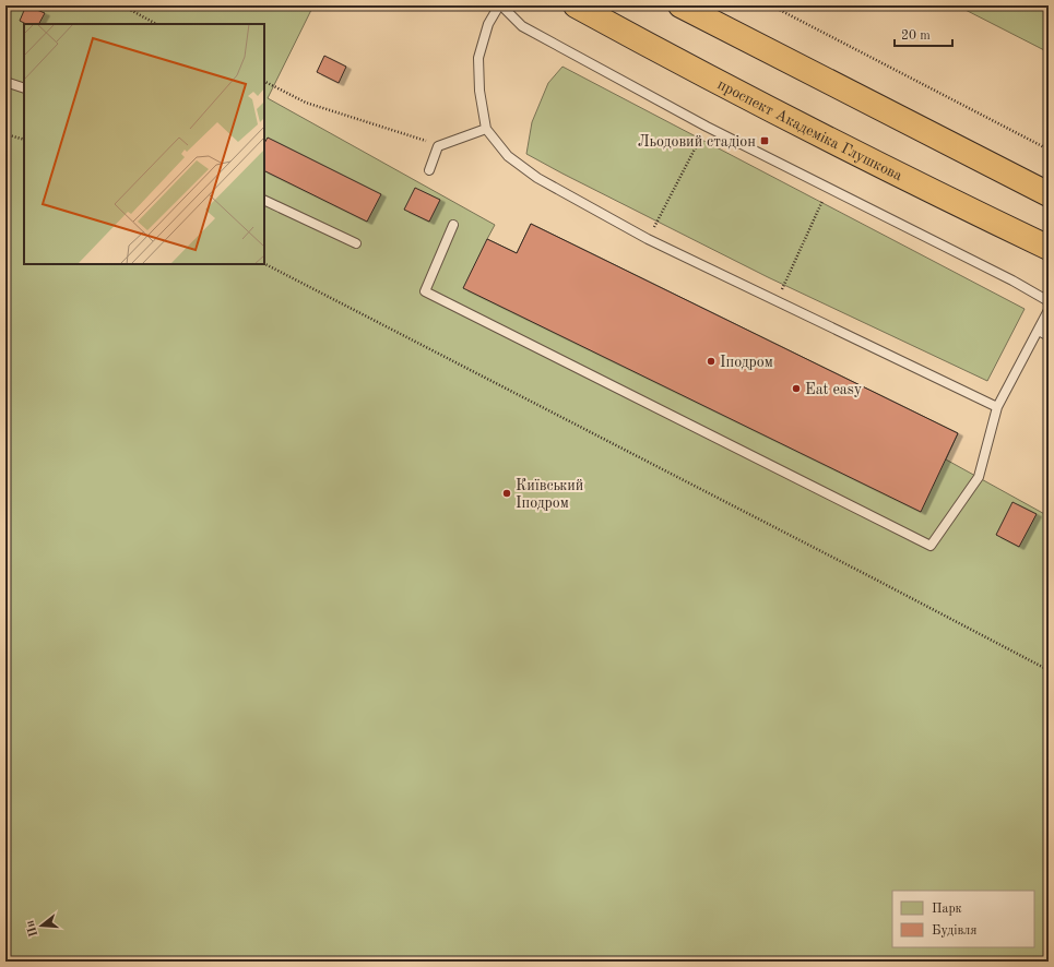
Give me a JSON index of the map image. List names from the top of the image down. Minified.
{"streets":{"highway":["проспект Академіка Глушкова"]},"places":{"transit":["Льодовий стадіон"],"other":["Іподром","Eat easy","Київський Іподром"]},"legend":["Парк","Будівля"],"scale_bar":"20 m","north":"left"}
